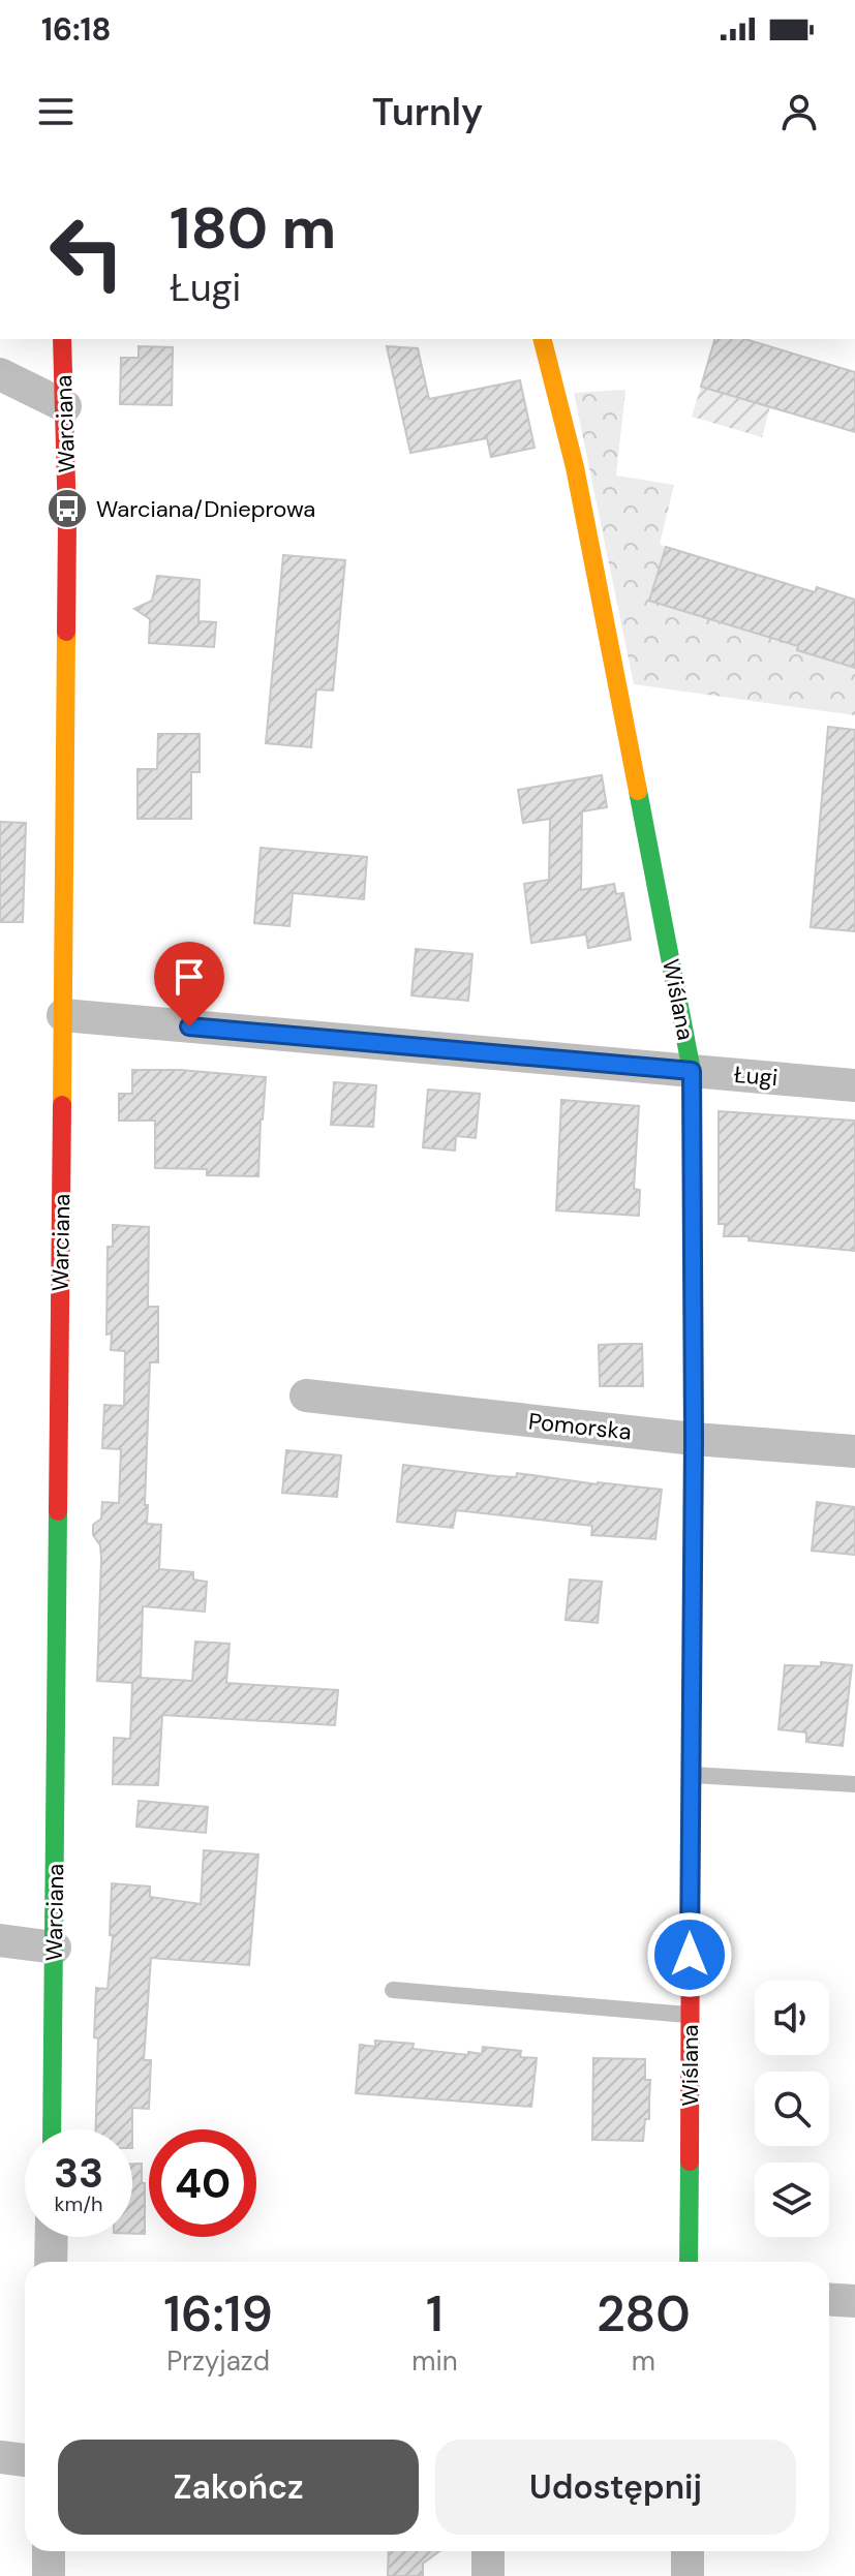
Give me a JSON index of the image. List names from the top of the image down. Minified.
{"streets":{"street":["Warciana","Wiślana","Ługi","Pomorska"]},"crossings":[["Warciana","Ługi"],["Wiślana","Ługi"],["Wiślana","Pomorska"]],"places":{"bus stop":["Warciana/Dnieprowa"]},"page":{"status":"16:18","header":"Turnly","turn":["180 m","Ługi"],"speed":"33 km/h","limit":"40","eta":["16:19","Przyjazd","1","min","280","m"],"buttons":["Zakończ","Udostępnij"]}}
